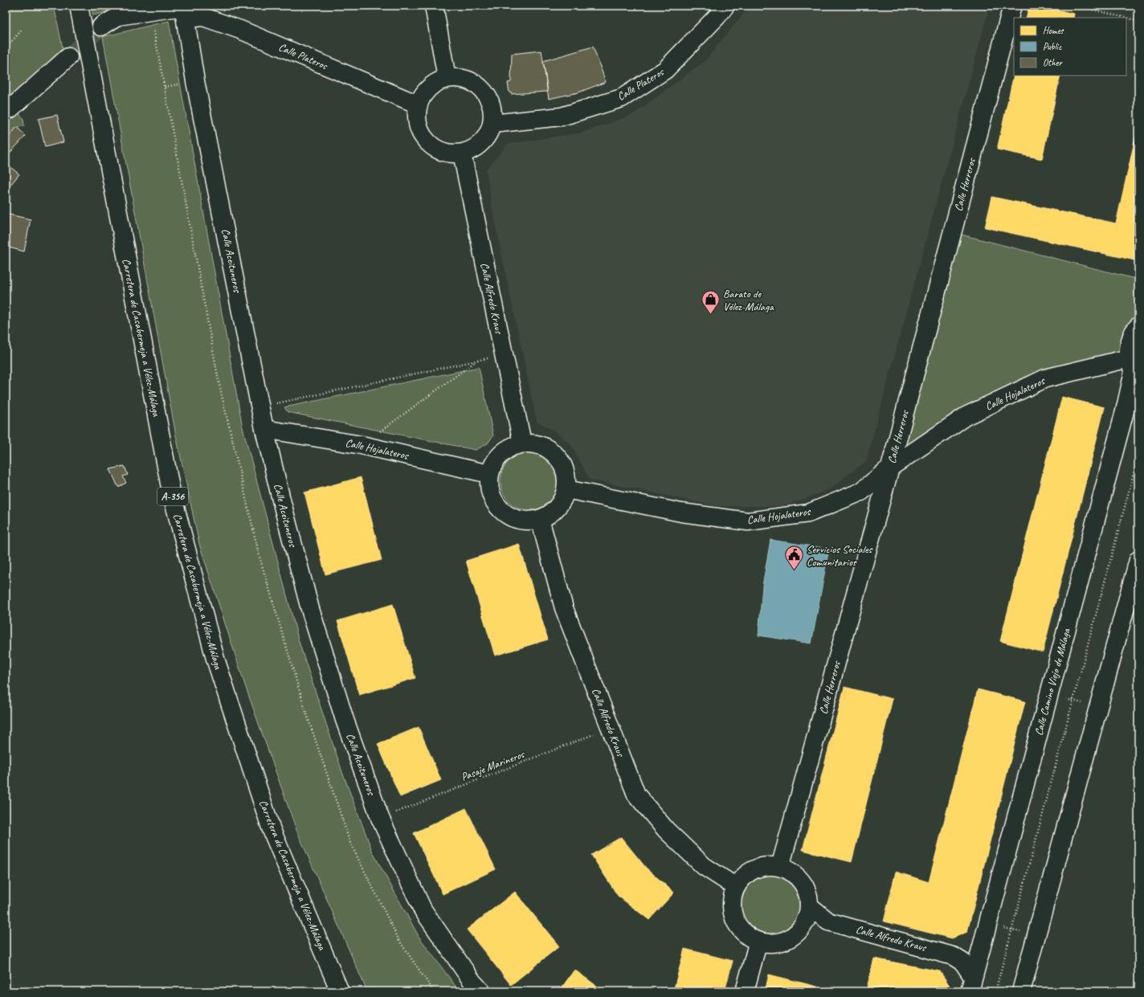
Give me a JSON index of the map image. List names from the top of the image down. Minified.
{"streets":{"street":["Calle Plateros","Calle Herreros","Calle Aceituneros","Calle Alfredo Kraus","Carretera de Casabermeja a Vélez-Málaga","Calle Hojalateros","A-356","Calle Camino Viejo de Málaga"],"path":["Pasaje Marineros"]},"crossings":[["Calle Plateros","Calle Aceituneros"],["Calle Plateros","Calle Alfredo Kraus"],["Calle Herreros","Calle Alfredo Kraus"],["Calle Herreros","Calle Hojalateros"],["Calle Aceituneros","Calle Hojalateros"],["Calle Aceituneros","Pasaje Marineros"],["Calle Alfredo Kraus","Calle Hojalateros"],["Calle Alfredo Kraus","Pasaje Marineros"],["Calle Hojalateros","Calle Camino Viejo de Málaga"]],"places":{"shop":["Barato de Vélez-Málaga"],"public building":["Servicios Sociales Comunitarios"]},"legend":["Homes","Public","Other"]}
